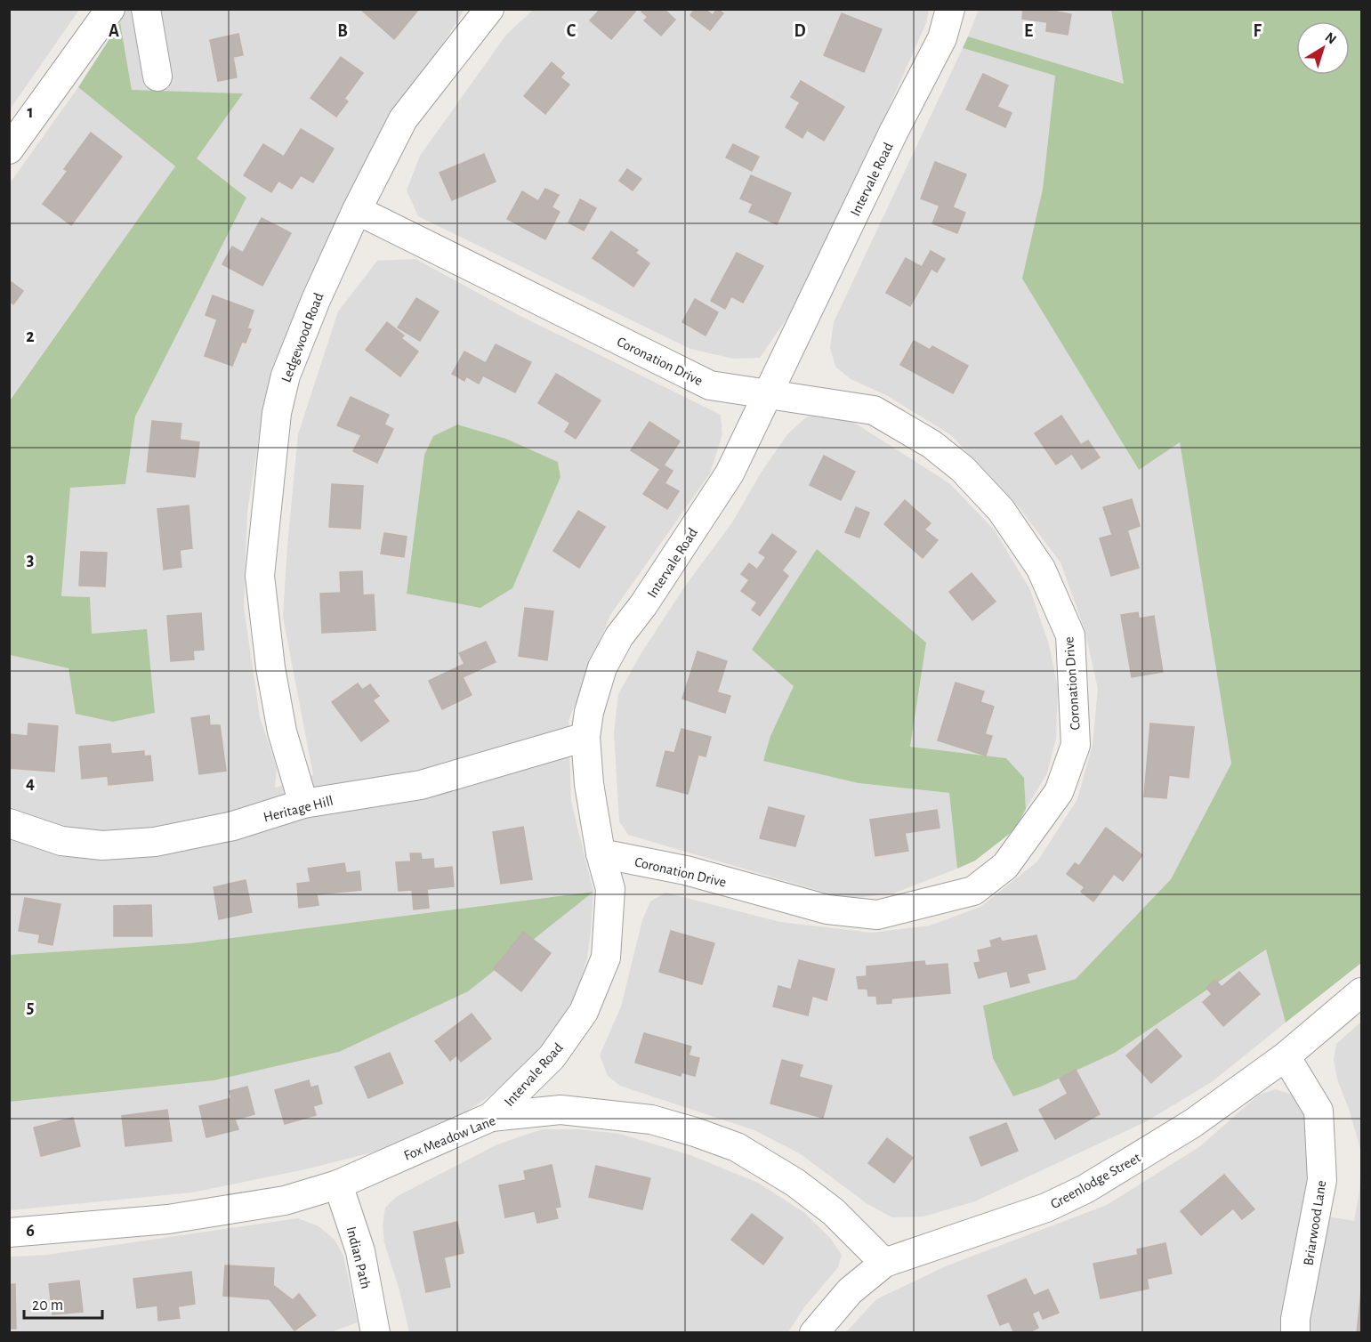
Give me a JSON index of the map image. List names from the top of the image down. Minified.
{"streets":{"street":["Intervale Road","Ledgewood Road","Coronation Drive","Heritage Hill","Fox Meadow Lane","Greenlodge Street","Briarwood Lane","Indian Path"]},"crossings":[["Intervale Road","Coronation Drive"],["Intervale Road","Heritage Hill"],["Intervale Road","Fox Meadow Lane"],["Ledgewood Road","Coronation Drive"],["Ledgewood Road","Heritage Hill"],["Fox Meadow Lane","Greenlodge Street"],["Fox Meadow Lane","Indian Path"],["Greenlodge Street","Briarwood Lane"]],"scale_bar":"20 m","north":"top right","grid":{"columns":["A","B","C","D","E","F"],"rows":["1","2","3","4","5","6"]}}
